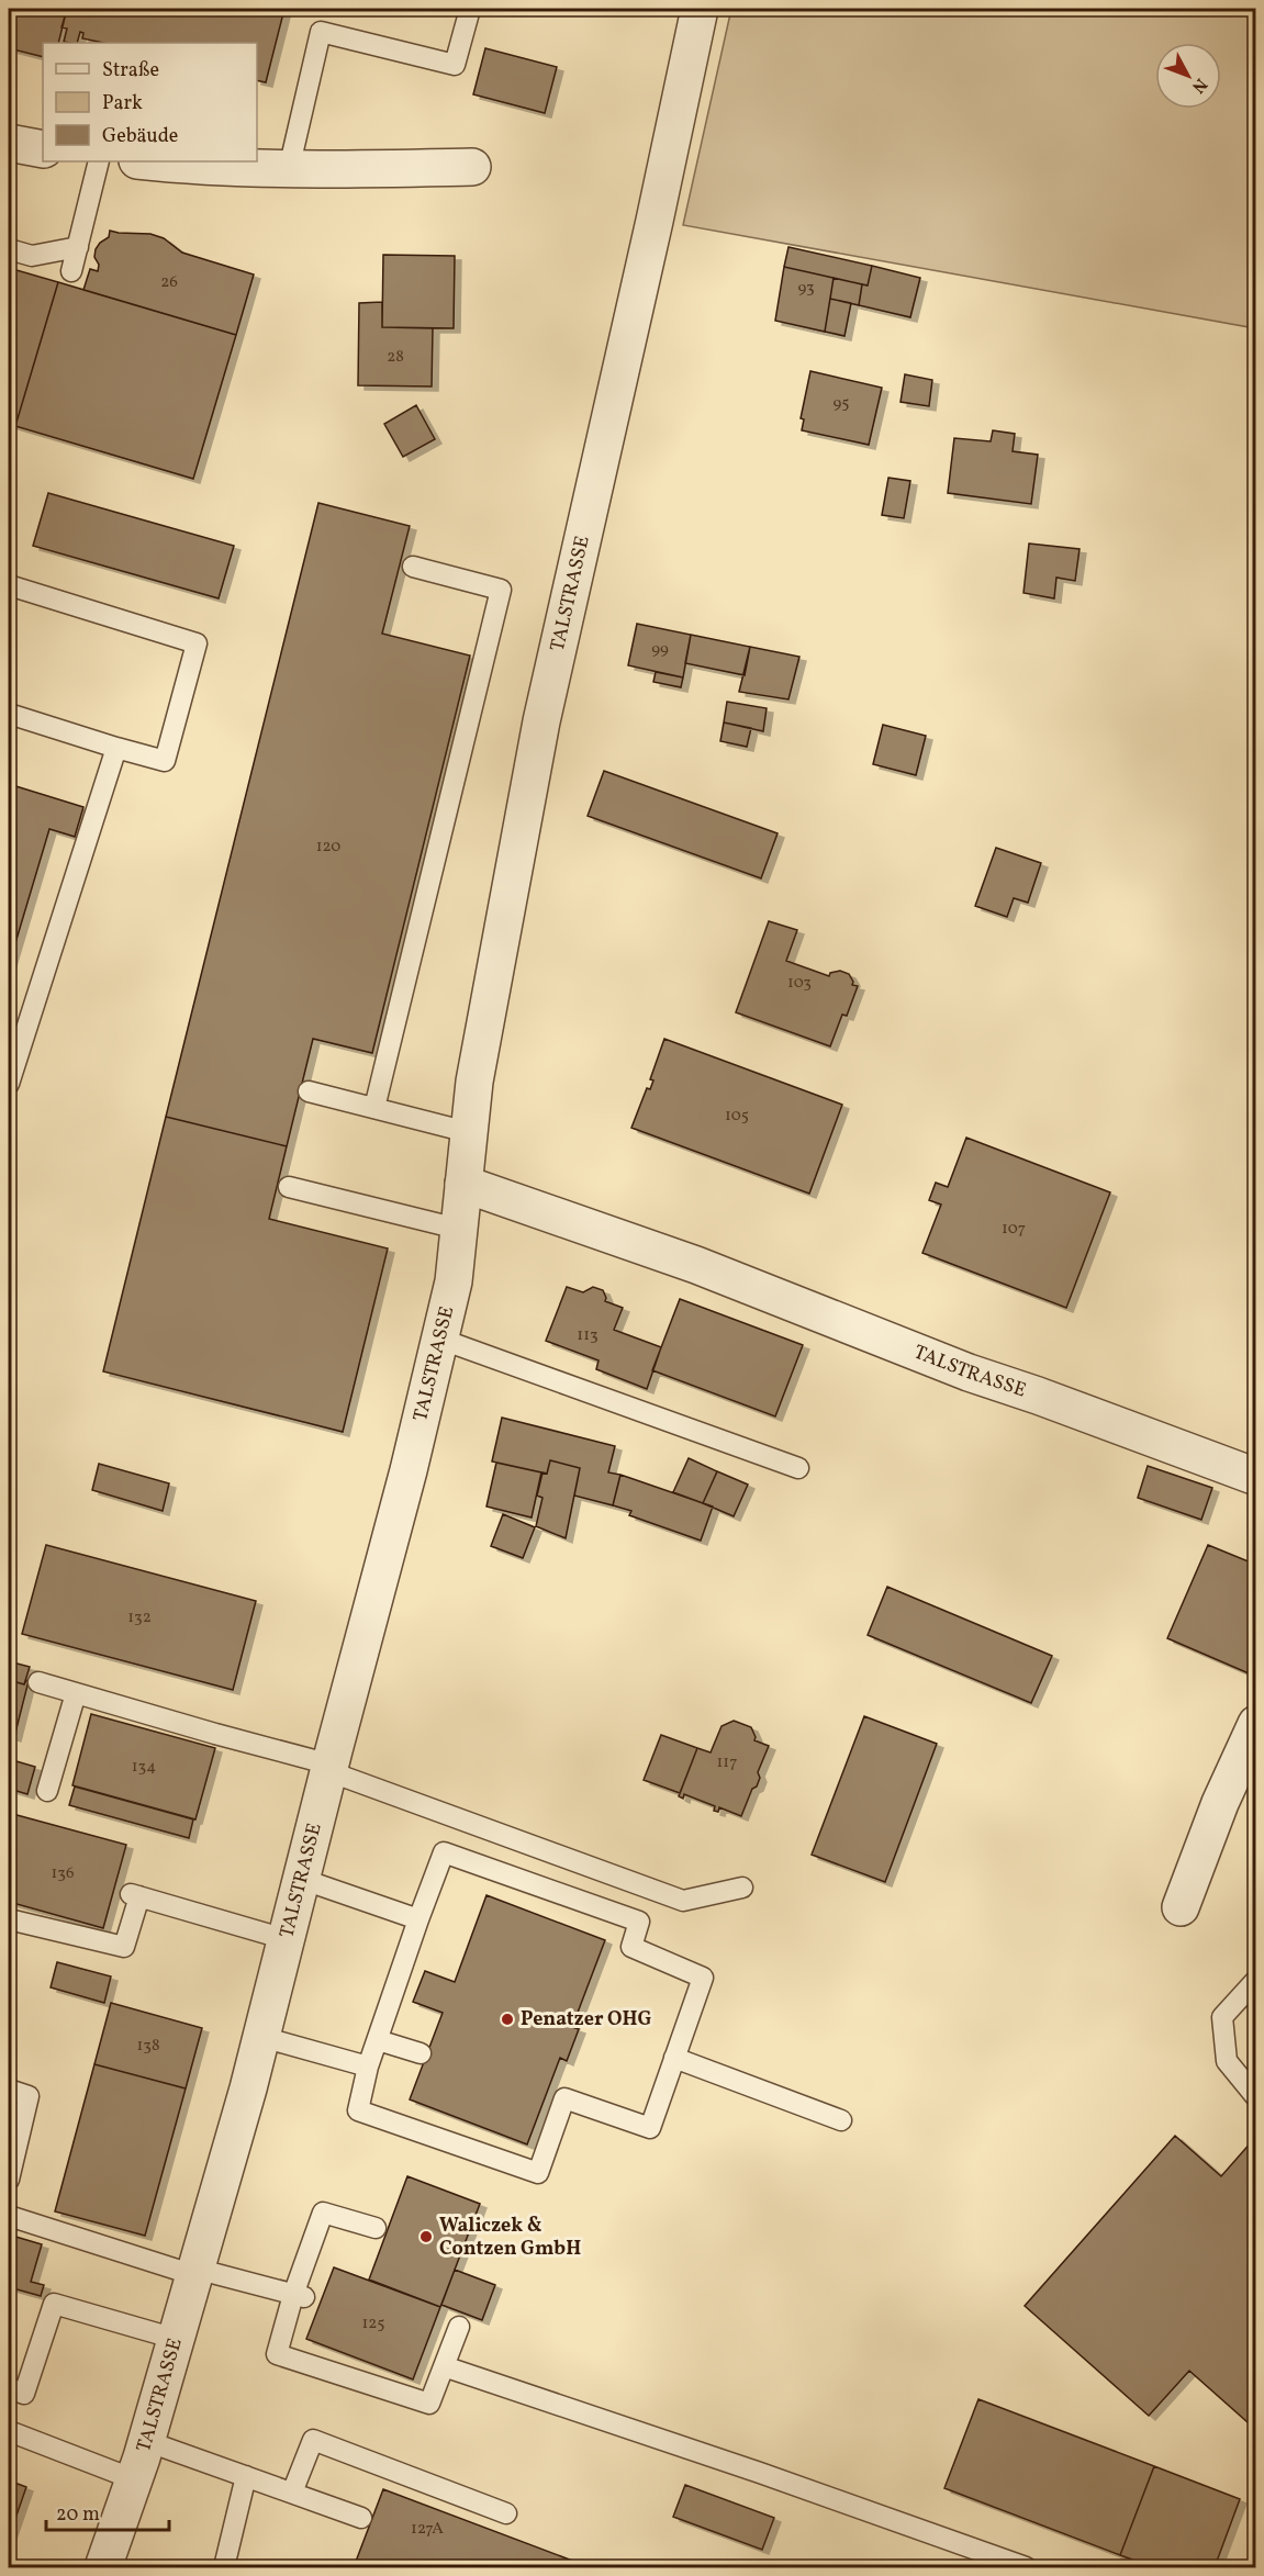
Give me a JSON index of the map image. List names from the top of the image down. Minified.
{"streets":{"street":["TALSTRASSE"]},"places":["Penatzer OHG","Waliczek & Contzen GmbH"],"house_numbers":["26","93","28","95","99","120","103","105","107","113","132","117","134","136","138","125","127A"],"legend":["Straße","Park","Gebäude"],"scale_bar":"20 m","north":"bottom right"}
